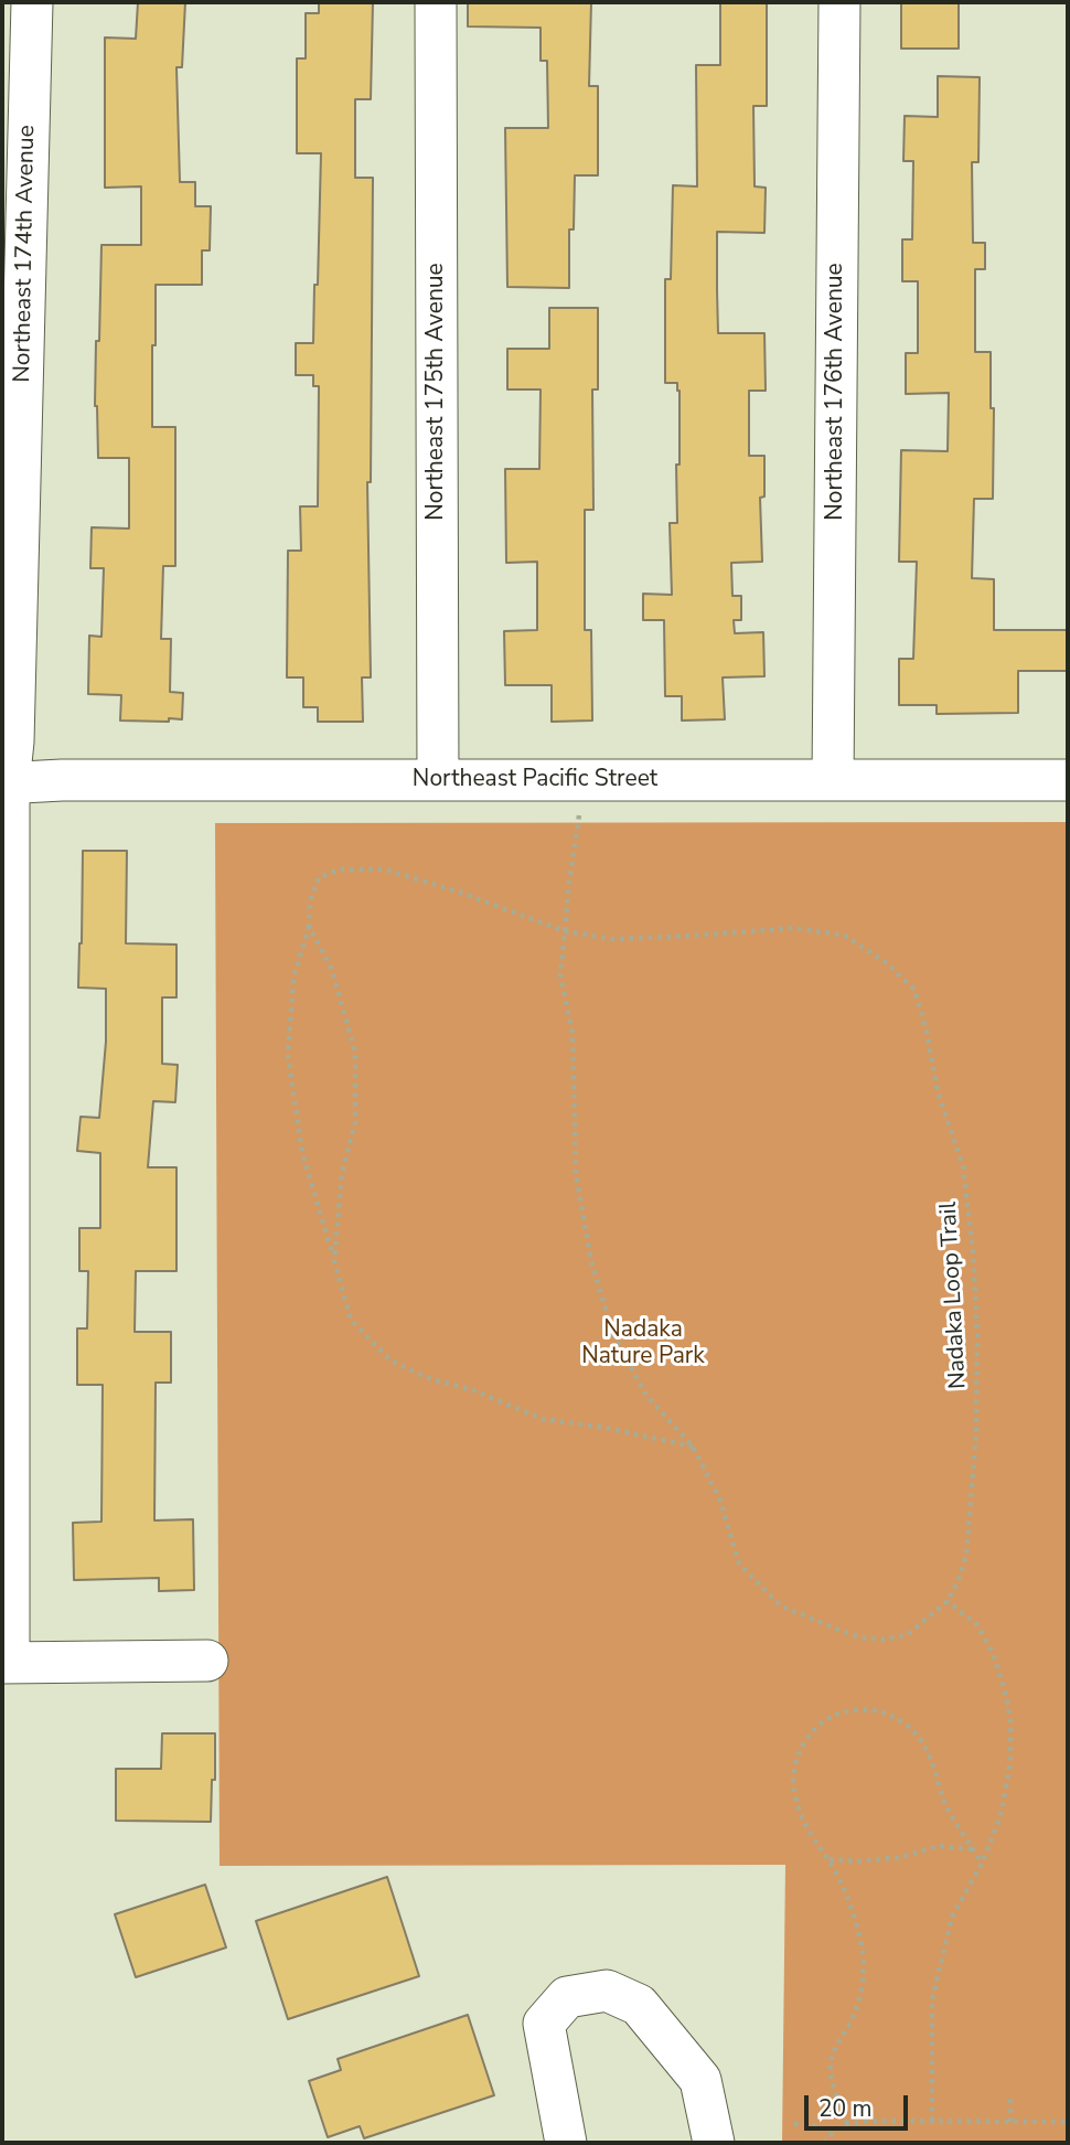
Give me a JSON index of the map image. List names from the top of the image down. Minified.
{"streets":{"street":["Northeast 174th Avenue","Northeast 175th Avenue","Northeast 176th Avenue","Northeast Pacific Street"],"path":["Nadaka Loop Trail"]},"crossings":[["Northeast 174th Avenue","Northeast Pacific Street"],["Northeast 175th Avenue","Northeast Pacific Street"],["Northeast 176th Avenue","Northeast Pacific Street"],["Northeast Pacific Street","Nadaka Loop Trail"]],"parks":["Nadaka Nature Park"],"scale_bar":"20 m"}
